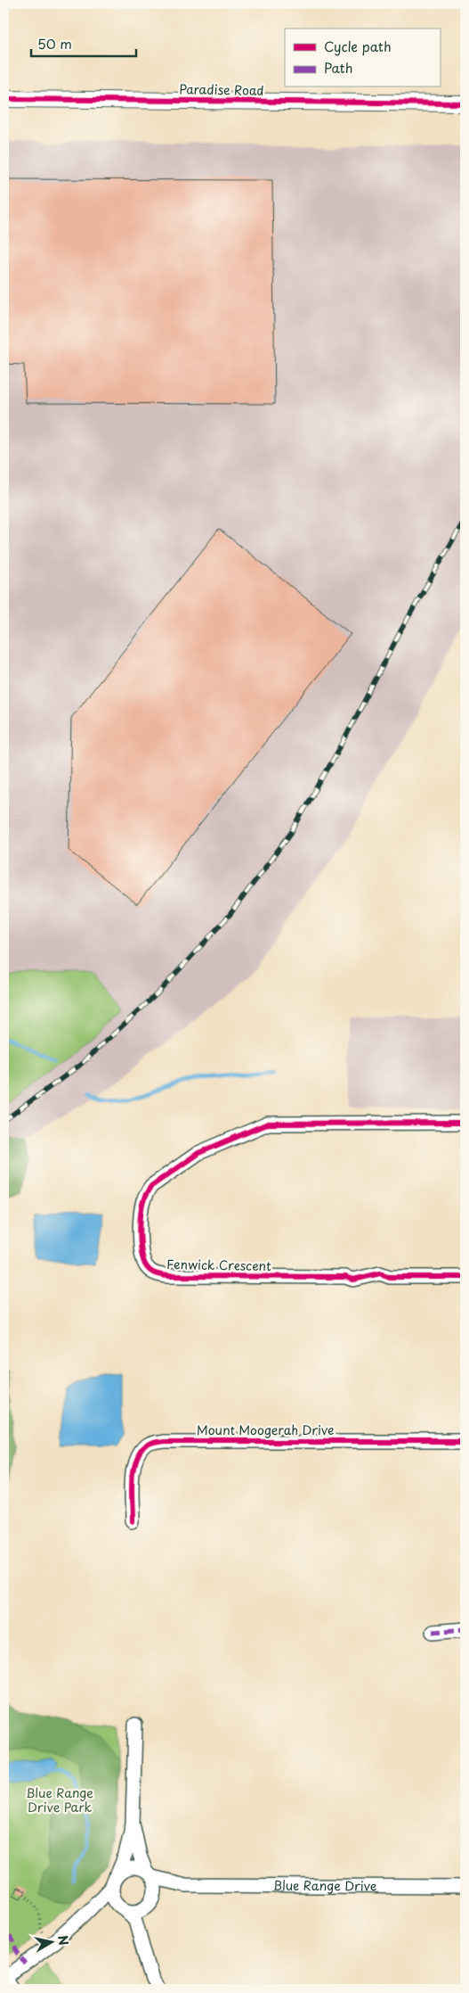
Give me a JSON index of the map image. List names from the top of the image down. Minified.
{"streets":{"street":["Paradise Road","Fenwick Crescent","Mount Moogerah Drive","Blue Range Drive"]},"parks":["Blue Range Drive Park"],"legend":["Cycle path","Path"],"scale_bar":"50 m","north":"right"}
